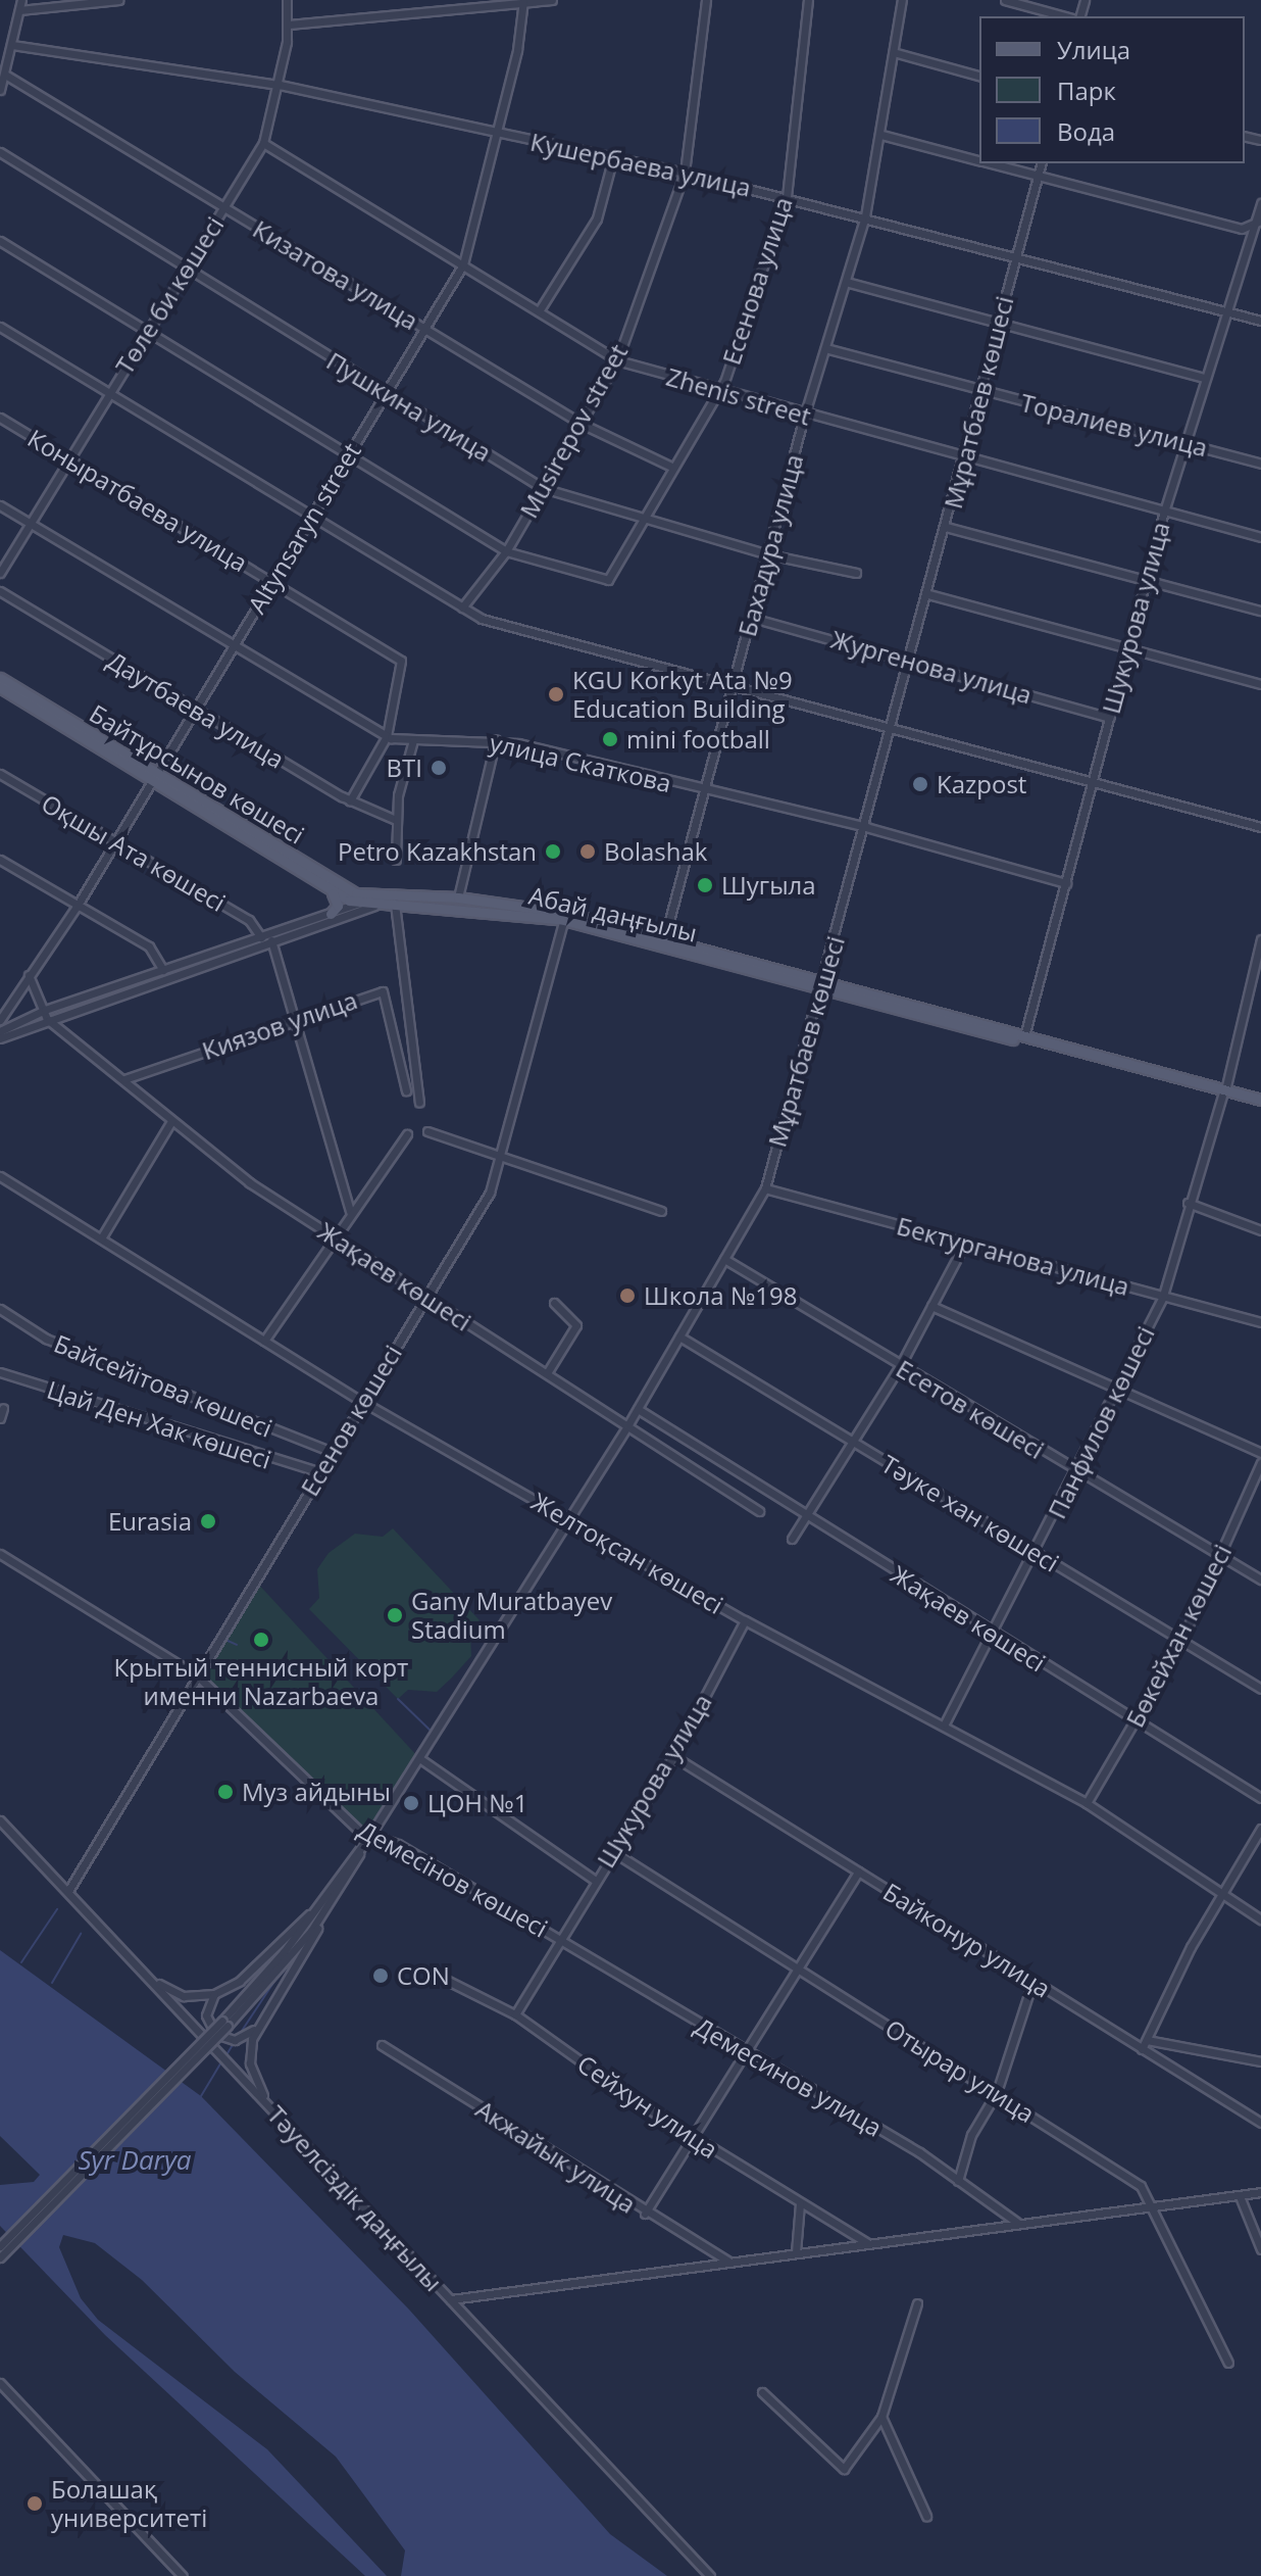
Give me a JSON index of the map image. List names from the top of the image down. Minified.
{"streets":{"main road":["Байтұрсынов көшесі","Абай даңғылы"],"street":["Кушербаева улица","Кизатова улица","Есенова улица","Төле би көшесі","Zhenis street","Мұратбаев көшесі","Пушкина улица","Торалиев улица","Musirepov street","Коныратбаева улица","Altynsaryn street","Бахадура улица","Шукурова улица","Жургенова улица","Даутбаева улица","улица Скаткова","Оқшы Ата көшесі","Киязов улица","Бектурганова улица","Жақаев көшесі","Байсейітова көшесі","Есетов көшесі","Есенов көшесі","Панфилов көшесі","Цай Ден Хак көшесі","Тәуке хан көшесі","Желтоқсан көшесі","Бөкейхан көшесі","Демесінов көшесі","Байконур улица","Отырар улица","Демесинов улица","Сейхун улица","Акжайык улица","Тәуелсіздік даңғылы"]},"crossings":[["Кушербаева улица","Есенова улица"],["Кушербаева улица","Төле би көшесі"],["Кушербаева улица","Мұратбаев көшесі"],["Кушербаева улица","Musirepov street"],["Кушербаева улица","Altynsaryn street"],["Кушербаева улица","Бахадура улица"],["Кушербаева улица","Шукурова улица"],["Кизатова улица","Есенова улица"],["Кизатова улица","Төле би көшесі"],["Кизатова улица","Musirepov street"],["Кизатова улица","Altynsaryn street"],["Есенова улица","Zhenis street"],["Есенова улица","Пушкина улица"],["Есенова улица","Musirepov street"],["Төле би көшесі","Zhenis street"],["Төле би көшесі","Пушкина улица"],["Төле би көшесі","Коныратбаева улица"],["Төле би көшесі","улица Скаткова"],["Zhenis street","Мұратбаев көшесі"],["Zhenis street","Musirepov street"],["Zhenis street","Altynsaryn street"],["Zhenis street","Бахадура улица"],["Zhenis street","Шукурова улица"],["Мұратбаев көшесі","Торалиев улица"],["Мұратбаев көшесі","Жургенова улица"],["Мұратбаев көшесі","улица Скаткова"],["Мұратбаев көшесі","Абай даңғылы"],["Мұратбаев көшесі","Бектурганова улица"],["Мұратбаев көшесі","Жақаев көшесі"],["Мұратбаев көшесі","Есетов көшесі"],["Мұратбаев көшесі","Тәуке хан көшесі"],["Мұратбаев көшесі","Желтоқсан көшесі"],["Мұратбаев көшесі","Демесінов көшесі"],["Пушкина улица","Musirepov street"],["Пушкина улица","Altynsaryn street"],["Пушкина улица","Бахадура улица"],["Торалиев улица","Бахадура улица"],["Торалиев улица","Шукурова улица"],["Коныратбаева улица","Altynsaryn street"],["Коныратбаева улица","улица Скаткова"],["Altynsaryn street","Даутбаева улица"],["Altynsaryn street","улица Скаткова"],["Altynsaryn street","Байтұрсынов көшесі"],["Altynsaryn street","Оқшы Ата көшесі"],["Бахадура улица","Жургенова улица"],["Бахадура улица","улица Скаткова"],["Бахадура улица","Абай даңғылы"],["Шукурова улица","Жургенова улица"],["Шукурова улица","улица Скаткова"],["Шукурова улица","Абай даңғылы"],["Шукурова улица","Желтоқсан көшесі"],["Шукурова улица","Демесінов көшесі"],["Шукурова улица","Байконур улица"],["Шукурова улица","Отырар улица"],["Шукурова улица","Демесинов улица"],["Шукурова улица","Сейхун улица"],["Байтұрсынов көшесі","Абай даңғылы"],["Оқшы Ата көшесі","Абай даңғылы"],["Абай даңғылы","Жақаев көшесі"],["Абай даңғылы","Есенов көшесі"],["Абай даңғылы","Панфилов көшесі"],["Киязов улица","Жақаев көшесі"],["Бектурганова улица","Панфилов көшесі"],["Жақаев көшесі","Есенов көшесі"],["Жақаев көшесі","Панфилов көшесі"],["Жақаев көшесі","Бөкейхан көшесі"],["Байсейітова көшесі","Есенов көшесі"],["Есетов көшесі","Панфилов көшесі"],["Есетов көшесі","Бөкейхан көшесі"],["Есенов көшесі","Цай Ден Хак көшесі"],["Есенов көшесі","Желтоқсан көшесі"],["Есенов көшесі","Демесінов көшесі"],["Есенов көшесі","Тәуелсіздік даңғылы"],["Панфилов көшесі","Тәуке хан көшесі"],["Панфилов көшесі","Желтоқсан көшесі"],["Тәуке хан көшесі","Бөкейхан көшесі"],["Желтоқсан көшесі","Бөкейхан көшесі"],["Демесінов көшесі","Демесинов улица"]],"water":["Syr Darya"],"places":["KGU Korkyt Ata №9 Education Building","mini football","BTI","Kazpost","Petro Kazakhstan","Bolashak","Шугыла","Школа №198","Eurasia","Gany Muratbayev Stadium","Крытый теннисный корт именни Nazarbaeva","Муз айдыны","ЦОН №1","CON","Болашақ университеті"],"legend":["Улица","Парк","Вода"]}
